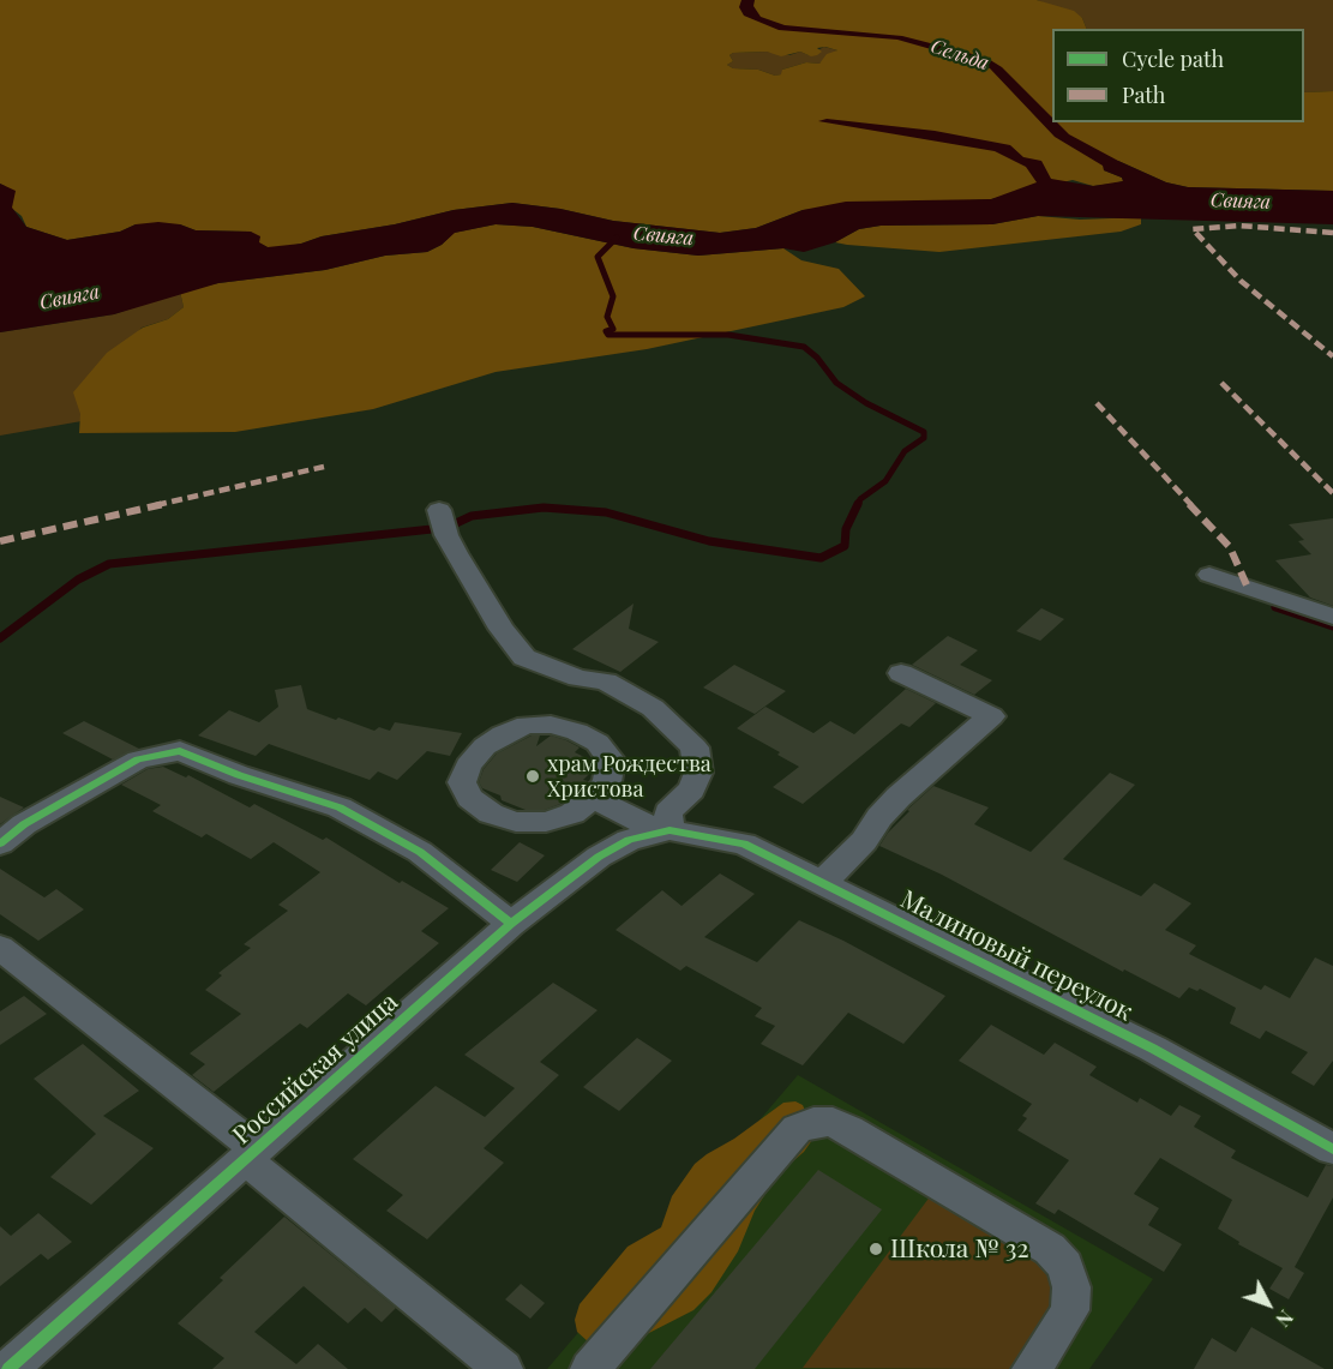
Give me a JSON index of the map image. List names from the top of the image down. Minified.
{"streets":{"street":["Малиновый переулок","Российская улица"]},"crossings":[["Малиновый переулок","Российская улица"]],"water":["Сельда","Свияга"],"places":["храм Рождества Христова","Школа № 32"],"legend":["Cycle path","Path"],"north":"bottom right"}
